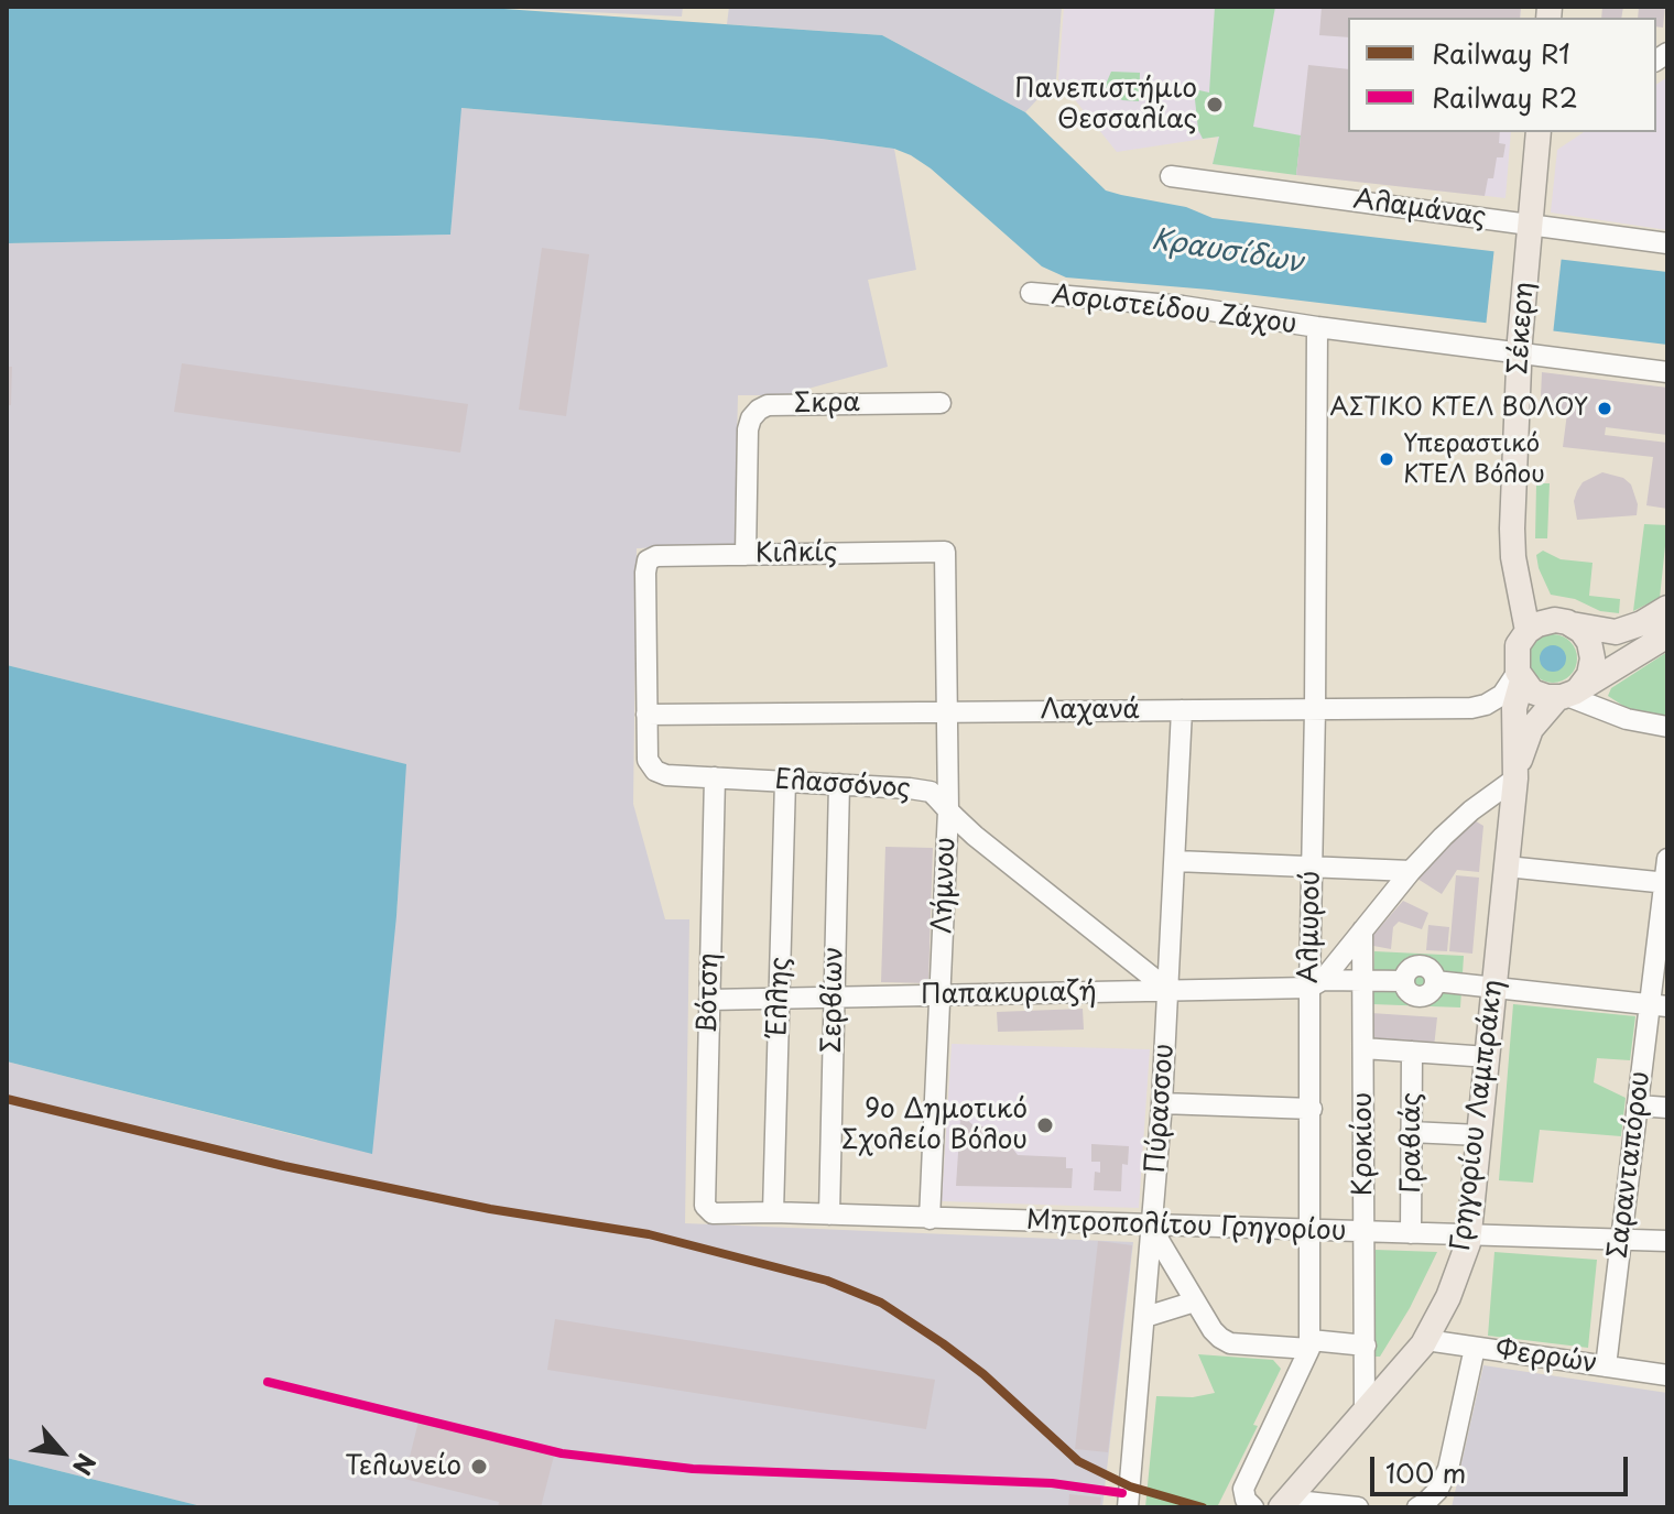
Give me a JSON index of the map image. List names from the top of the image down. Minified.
{"streets":{"main road":["Σέκερη","Γρηγορίου Λαμπράκη"],"street":["Αλαμάνας","Ασριστείδου Ζάχου","Σκρα","Κιλκίς","Λαχανά","Ελασσόνος","Λήμνου","Αλμυρού","Βότση","Παπακυριαζή","Έλλης","Σερβίων","Πύρασσου","Γραβιάς","Κροκίου","Σαρανταπόρου","Μητροπολίτου Γρηγορίου","Φερρών"]},"crossings":[["Αλαμάνας","Σέκερη"],["Ασριστείδου Ζάχου","Σέκερη"],["Ασριστείδου Ζάχου","Αλμυρού"],["Σέκερη","Λαχανά"],["Σέκερη","Γρηγορίου Λαμπράκη"],["Σκρα","Κιλκίς"],["Κιλκίς","Λαχανά"],["Κιλκίς","Ελασσόνος"],["Κιλκίς","Λήμνου"],["Λαχανά","Ελασσόνος"],["Λαχανά","Λήμνου"],["Λαχανά","Αλμυρού"],["Λαχανά","Πύρασσου"],["Λαχανά","Γρηγορίου Λαμπράκη"],["Ελασσόνος","Λήμνου"],["Ελασσόνος","Βότση"],["Ελασσόνος","Παπακυριαζή"],["Ελασσόνος","Έλλης"],["Ελασσόνος","Σερβίων"],["Ελασσόνος","Πύρασσου"],["Λήμνου","Παπακυριαζή"],["Λήμνου","Μητροπολίτου Γρηγορίου"],["Αλμυρού","Παπακυριαζή"],["Αλμυρού","Μητροπολίτου Γρηγορίου"],["Βότση","Παπακυριαζή"],["Βότση","Μητροπολίτου Γρηγορίου"],["Παπακυριαζή","Έλλης"],["Παπακυριαζή","Σερβίων"],["Παπακυριαζή","Πύρασσου"],["Παπακυριαζή","Γρηγορίου Λαμπράκη"],["Παπακυριαζή","Κροκίου"],["Έλλης","Μητροπολίτου Γρηγορίου"],["Σερβίων","Μητροπολίτου Γρηγορίου"],["Πύρασσου","Μητροπολίτου Γρηγορίου"],["Γρηγορίου Λαμπράκη","Κροκίου"],["Γρηγορίου Λαμπράκη","Μητροπολίτου Γρηγορίου"],["Γρηγορίου Λαμπράκη","Φερρών"],["Γραβιάς","Μητροπολίτου Γρηγορίου"],["Κροκίου","Μητροπολίτου Γρηγορίου"],["Σαρανταπόρου","Μητροπολίτου Γρηγορίου"],["Σαρανταπόρου","Φερρών"]],"water":["Κραυσίδων"],"places":["Πανεπιστήμιο Θεσσαλίας","ΑΣΤΙΚΟ ΚΤΕΛ ΒΟΛΟΥ","Υπεραστικό ΚΤΕΛ Βόλου","9ο Δημοτικό Σχολείο Βόλου","Τελωνείο"],"lines":["rail line R1","rail line R2"],"legend":["Railway R1","Railway R2"],"scale_bar":"100 m","north":"bottom right"}
